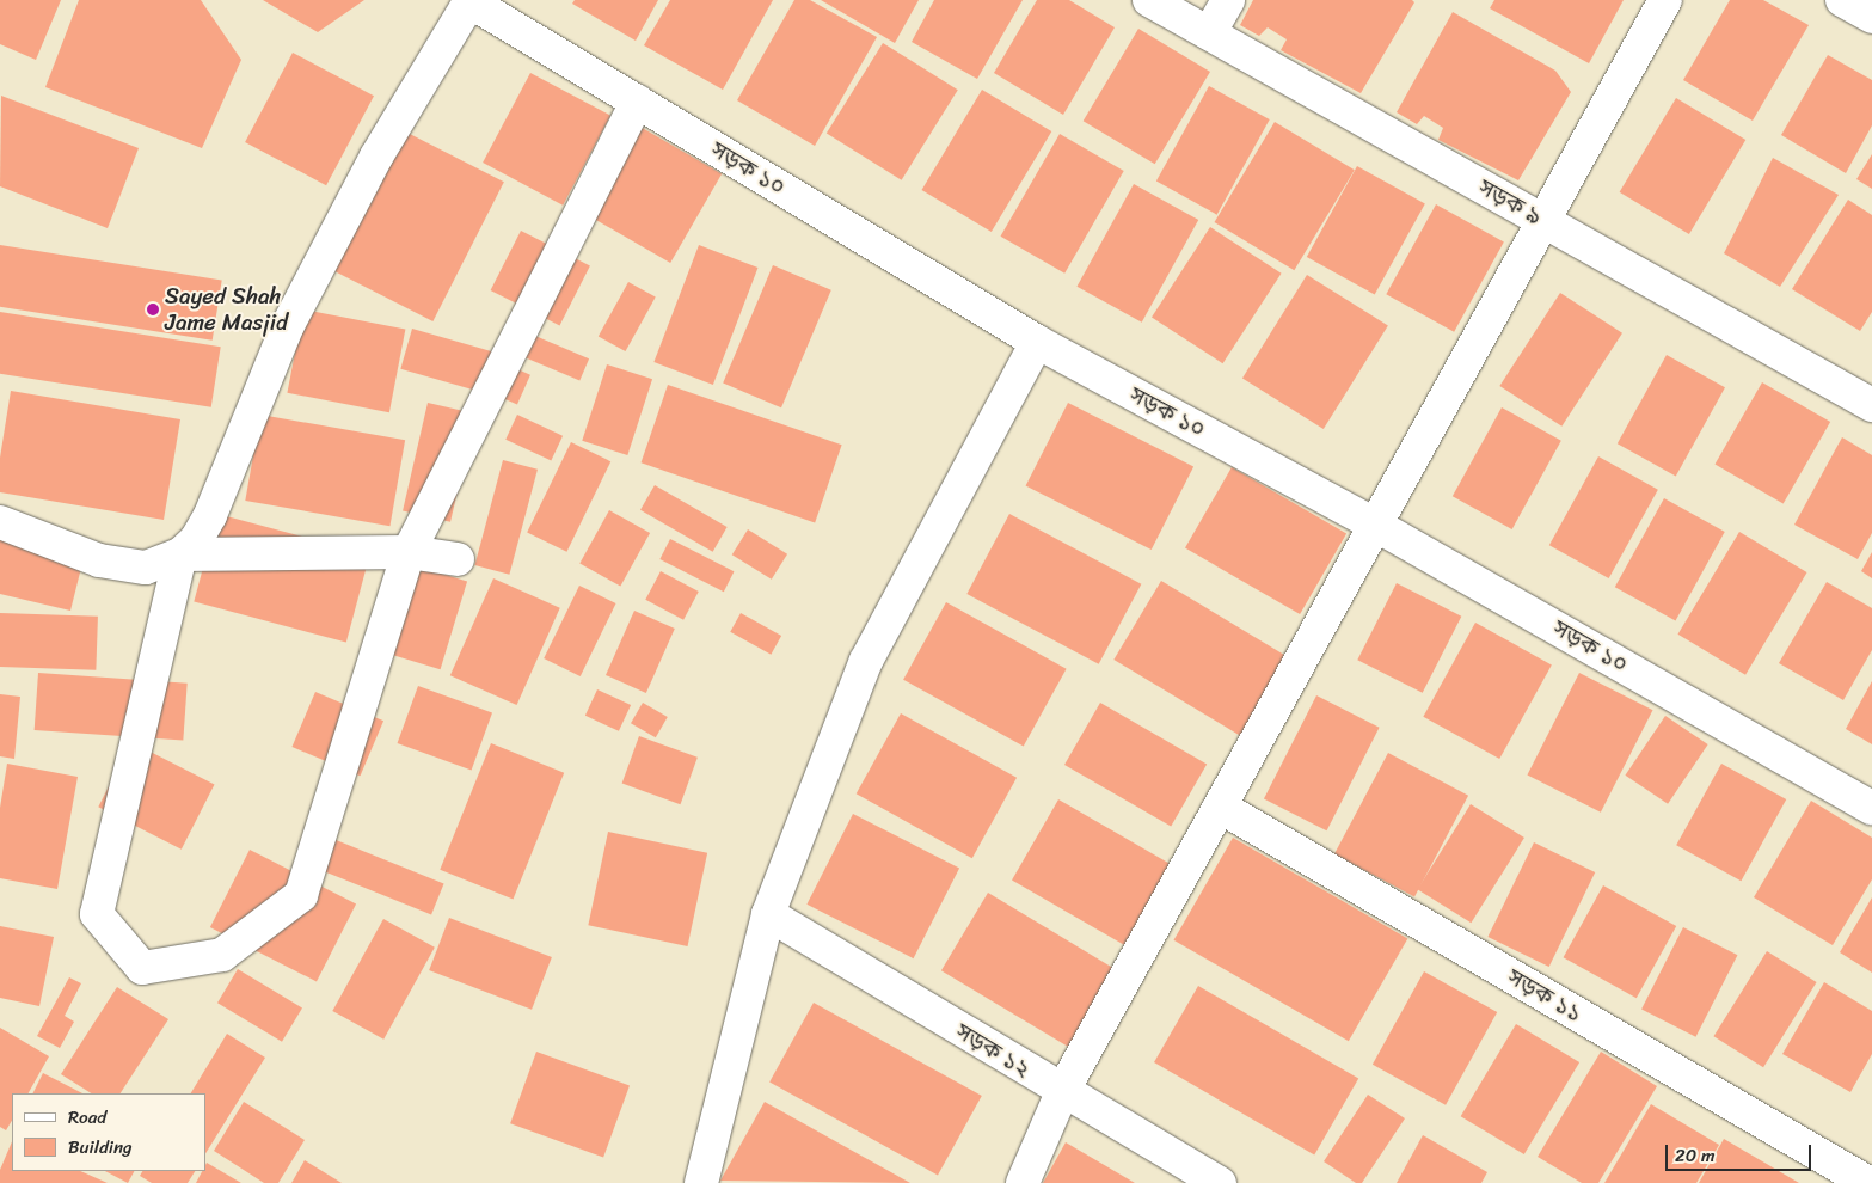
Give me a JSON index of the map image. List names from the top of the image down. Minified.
{"streets":{"street":["সড়ক ১০","সড়ক ৯","সড়ক ১১","সড়ক ১২"]},"places":["Sayed Shah Jame Masjid"],"legend":["Road","Building"],"scale_bar":"20 m"}
